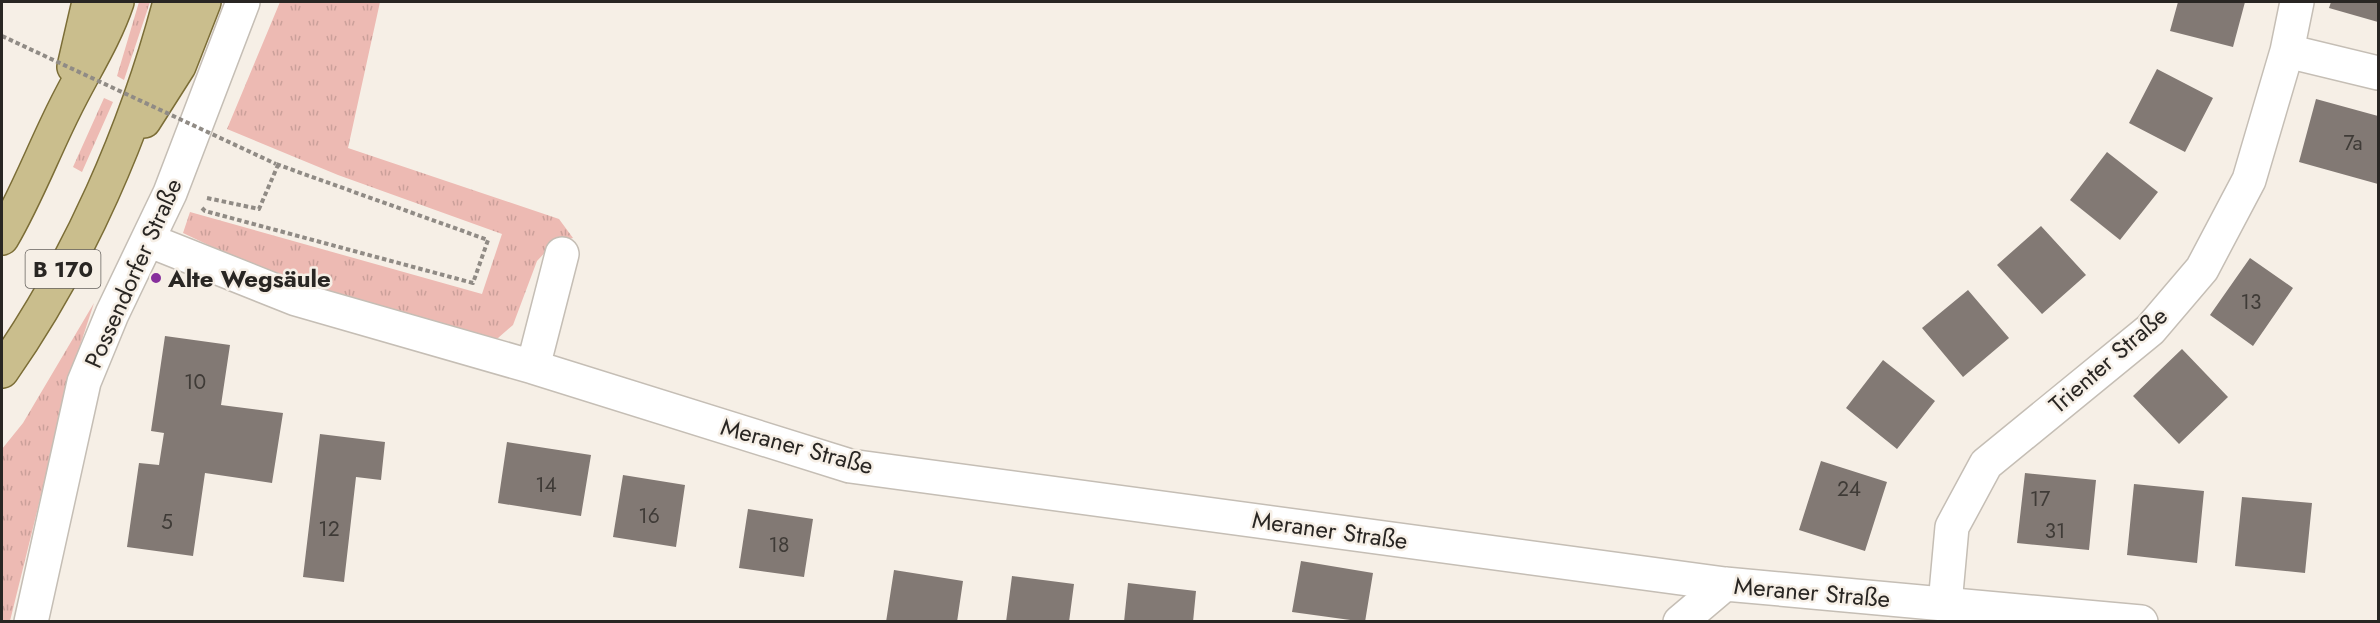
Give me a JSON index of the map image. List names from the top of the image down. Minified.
{"streets":{"main road":["B 170"],"street":["Possendorfer Straße","Trienter Straße","Meraner Straße"]},"crossings":[["Possendorfer Straße","Meraner Straße"],["Trienter Straße","Meraner Straße"]],"places":["Alte Wegsäule"],"house_numbers":["7a","13","10","14","24","17","16","5","12","31","18"]}
